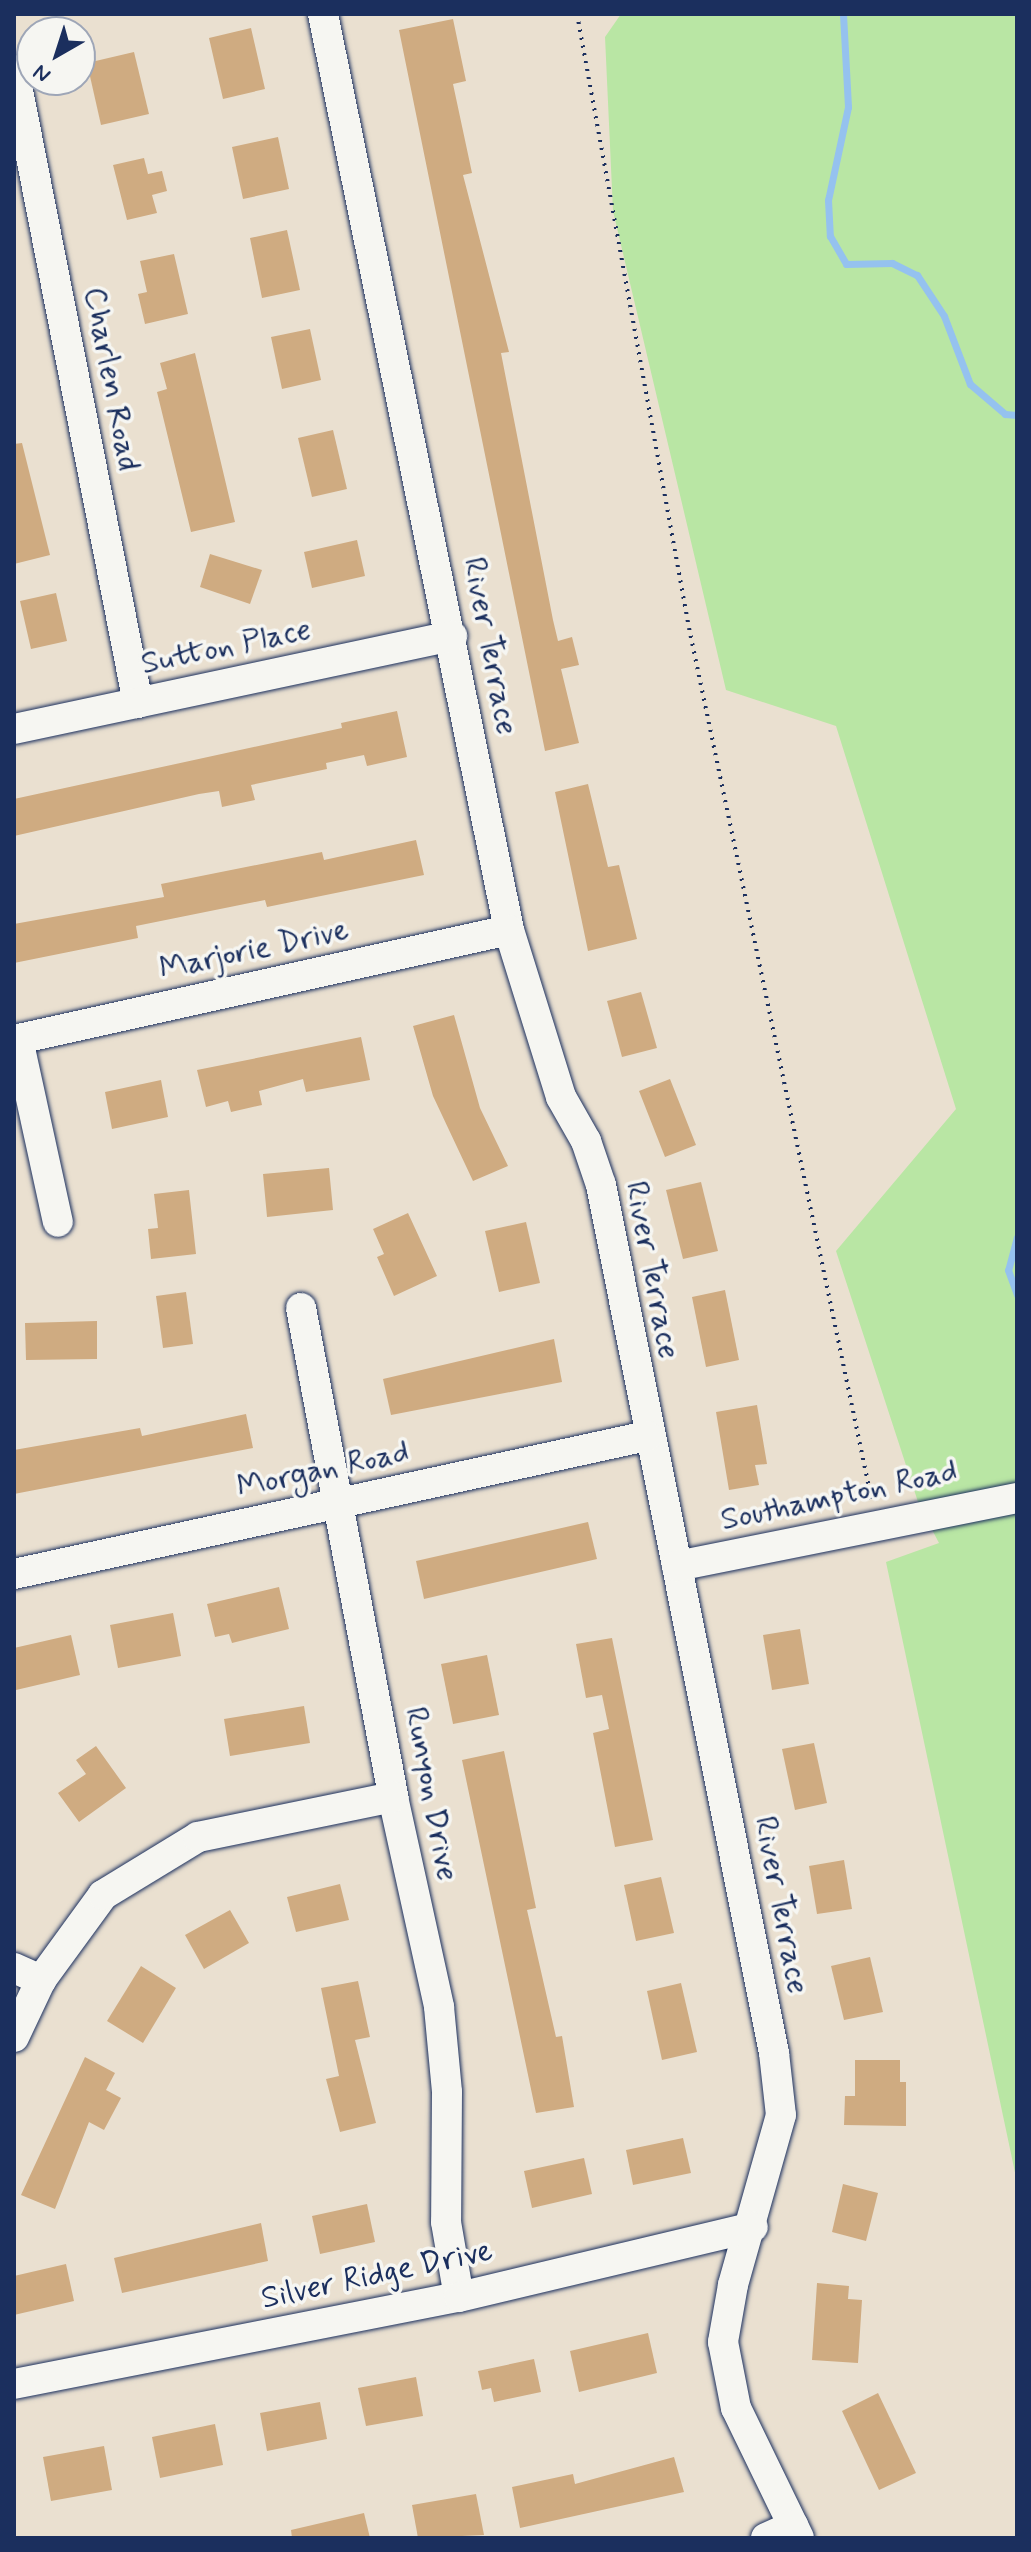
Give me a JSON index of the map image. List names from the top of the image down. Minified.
{"streets":{"street":["Charlen Road","River Terrace","Sutton Place","Marjorie Drive","Morgan Road","Southampton Road","Runyon Drive","Silver Ridge Drive"]},"crossings":[["Charlen Road","Sutton Place"],["River Terrace","Sutton Place"],["River Terrace","Marjorie Drive"],["River Terrace","Morgan Road"],["River Terrace","Southampton Road"],["River Terrace","Silver Ridge Drive"],["Morgan Road","Runyon Drive"],["Runyon Drive","Silver Ridge Drive"]],"north":"bottom left"}
